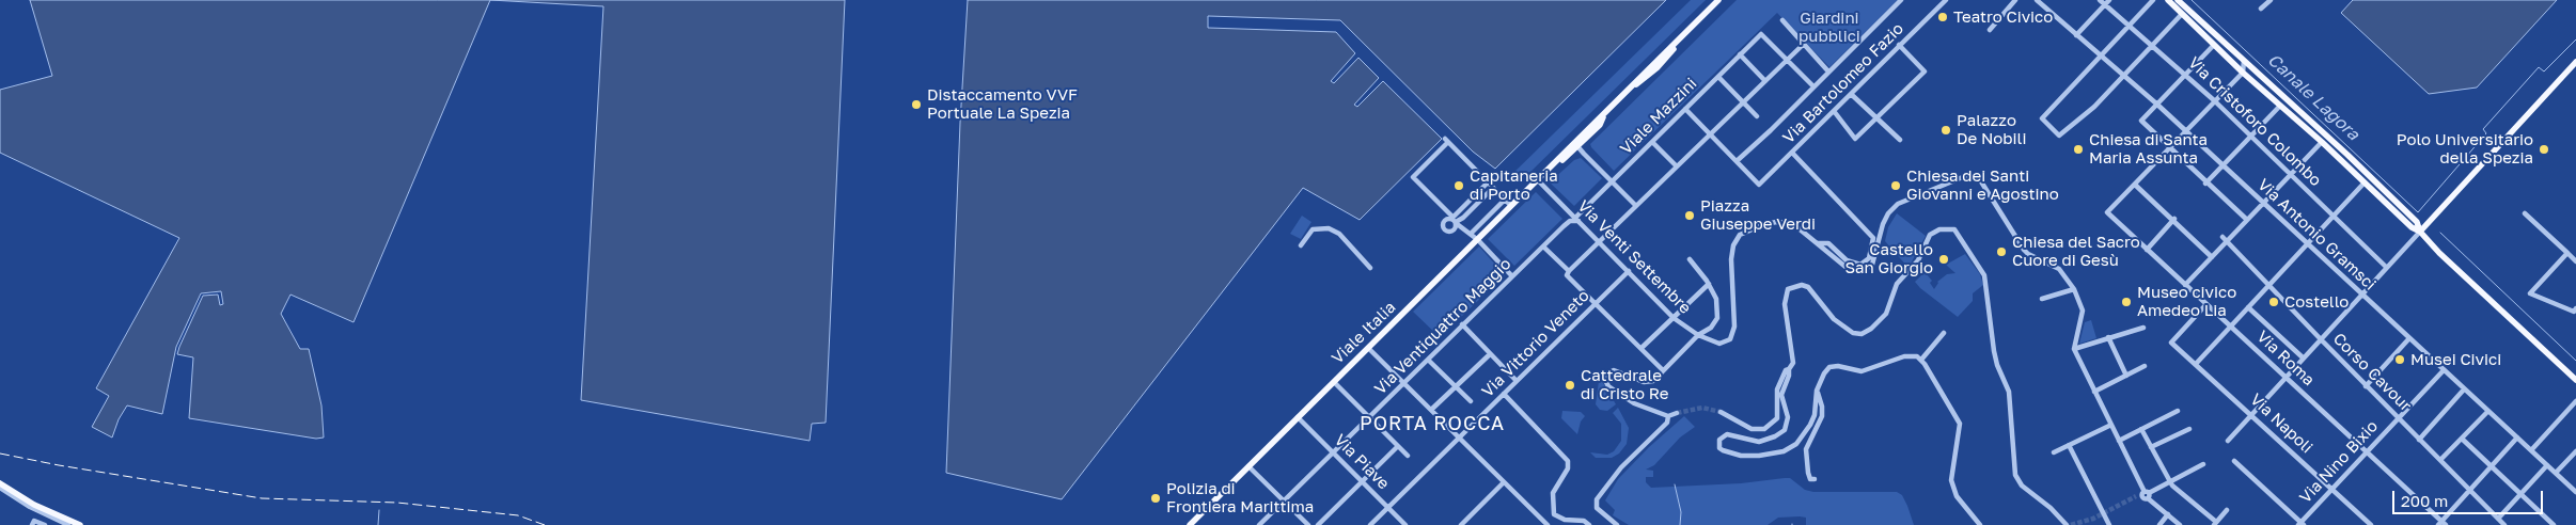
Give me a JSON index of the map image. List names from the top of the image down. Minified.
{"streets":{"main road":["Viale Italia"],"street":["Via Bartolomeo Fazio","Viale Mazzini","Via Cristoforo Colombo","Via Antonio Gramsci","Via Venti Settembre","Via Ventiquattro Maggio","Via Vittorio Veneto","Via Roma","Corso Cavour","Via Napoli","Via Piave","Via Nino Bixio"]},"crossings":[["Viale Mazzini","Via Venti Settembre"],["Viale Mazzini","Via Ventiquattro Maggio"],["Via Antonio Gramsci","Via Nino Bixio"],["Via Venti Settembre","Via Ventiquattro Maggio"],["Via Venti Settembre","Viale Italia"],["Via Venti Settembre","Via Vittorio Veneto"],["Via Ventiquattro Maggio","Via Piave"],["Viale Italia","Via Piave"],["Via Vittorio Veneto","Via Piave"],["Via Roma","Via Napoli"],["Via Roma","Via Nino Bixio"],["Corso Cavour","Via Nino Bixio"],["Via Napoli","Via Nino Bixio"]],"districts":["PORTA ROCCA"],"water":["Canale Lagora"],"parks":["Giardini pubblici"],"places":["Teatro Civico","Distaccamento VVF Portuale La Spezia","Palazzo De Nobili","Chiesa di Santa Maria Assunta","Polo Universitario della Spezia","Capitaneria di Porto","Chiesa dei Santi Giovanni e Agostino","Piazza Giuseppe Verdi","Chiesa del Sacro Cuore di Gesù","Castello San Giorgio","Museo civico Amedeo Lia","Costello","Musei Civici","Cattedrale di Cristo Re","Polizia di Frontiera Marittima"],"scale_bar":"200 m"}
